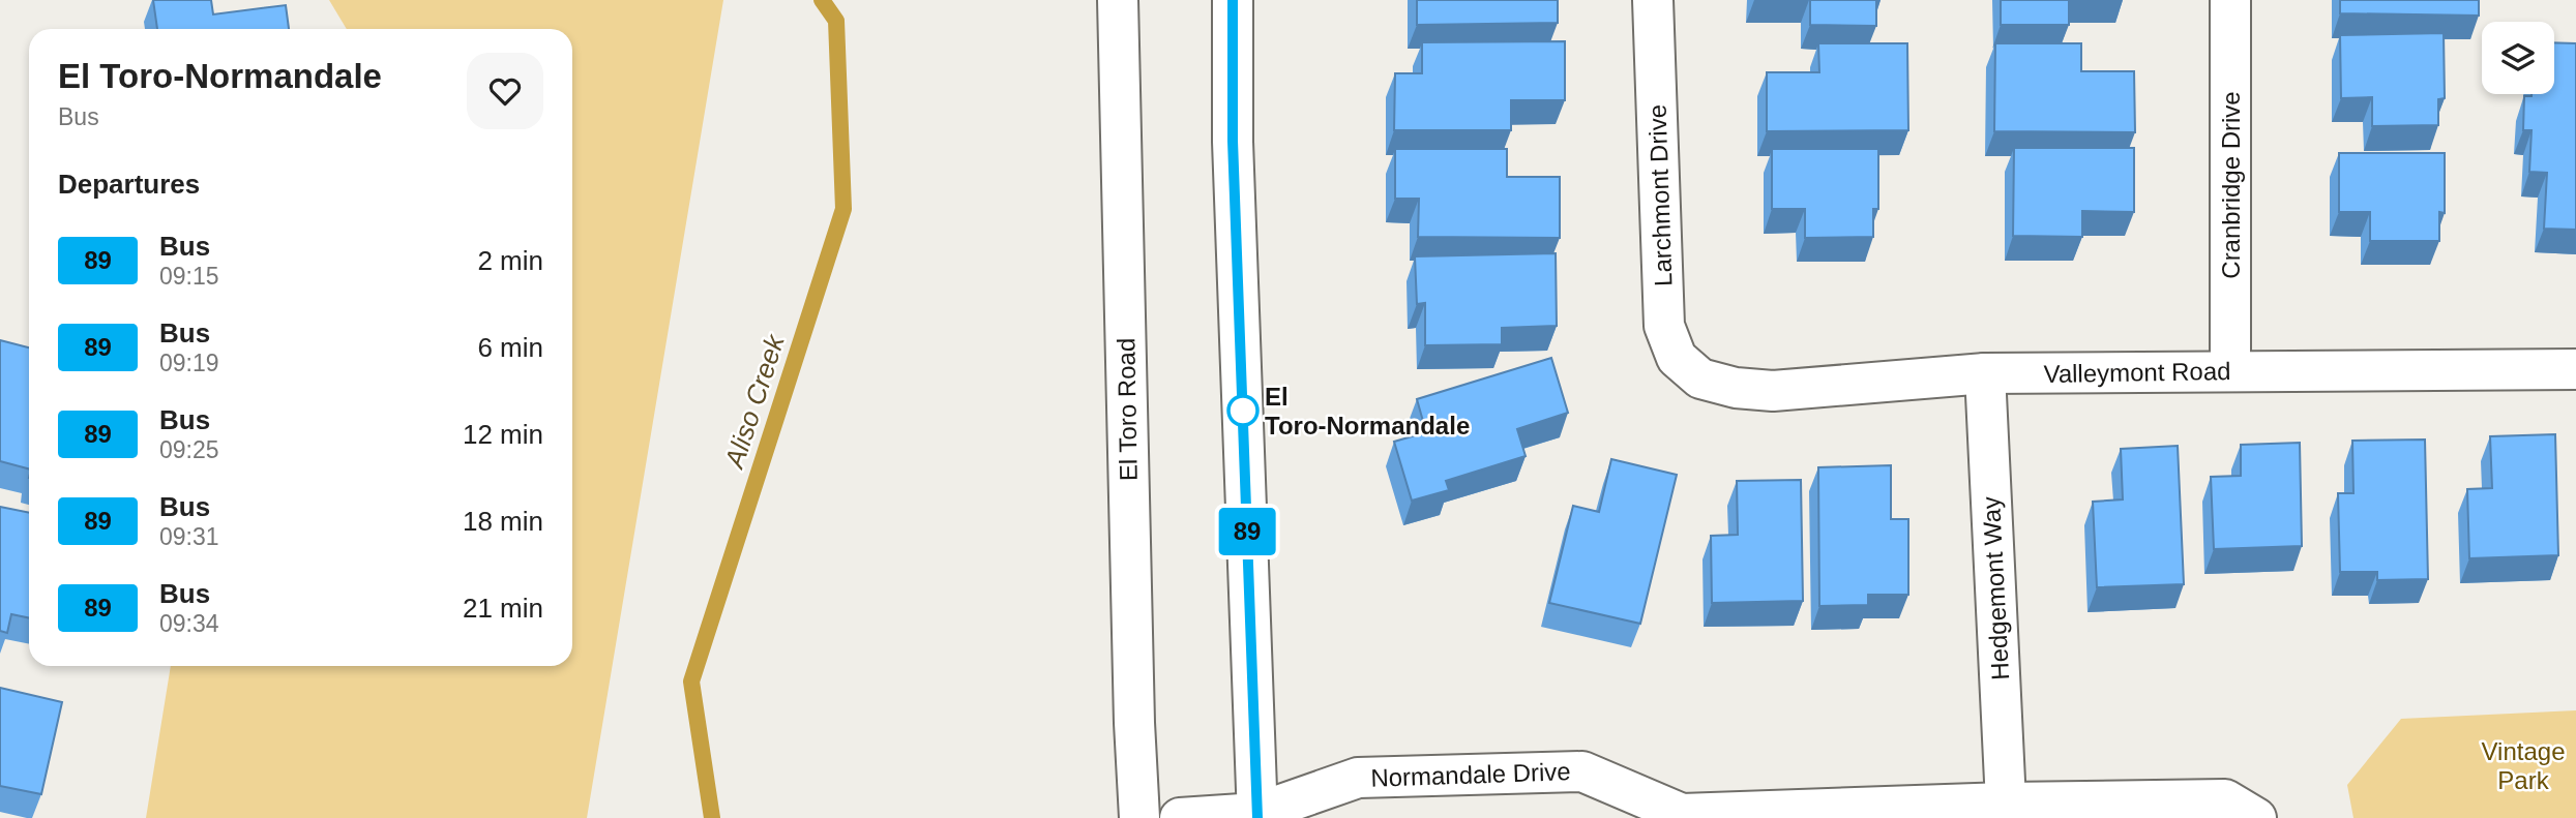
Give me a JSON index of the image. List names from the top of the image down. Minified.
{"streets":{"street":["Cranbridge Drive","Larchmont Drive","Valleymont Road","El Toro Road","Hedgemont Way","Normandale Drive"]},"crossings":[["Cranbridge Drive","Valleymont Road"],["Larchmont Drive","Valleymont Road"],["Valleymont Road","Hedgemont Way"],["Hedgemont Way","Normandale Drive"]],"water":["Aliso Creek"],"parks":["Vintage Park"],"places":["El Toro-Normandale"],"lines":["bus line 89"],"page":{"on_map":"89","heading":[["El Toro-Normandale","Bus"],"Departures"],"list":[{"mark":"89","name":"Bus","note":"09:15","value":"2 min"},{"mark":"89","name":"Bus","note":"09:19","value":"6 min"},{"mark":"89","name":"Bus","note":"09:25","value":"12 min"},{"mark":"89","name":"Bus","note":"09:31","value":"18 min"},{"mark":"89","name":"Bus","note":"09:34","value":"21 min"}]}}
